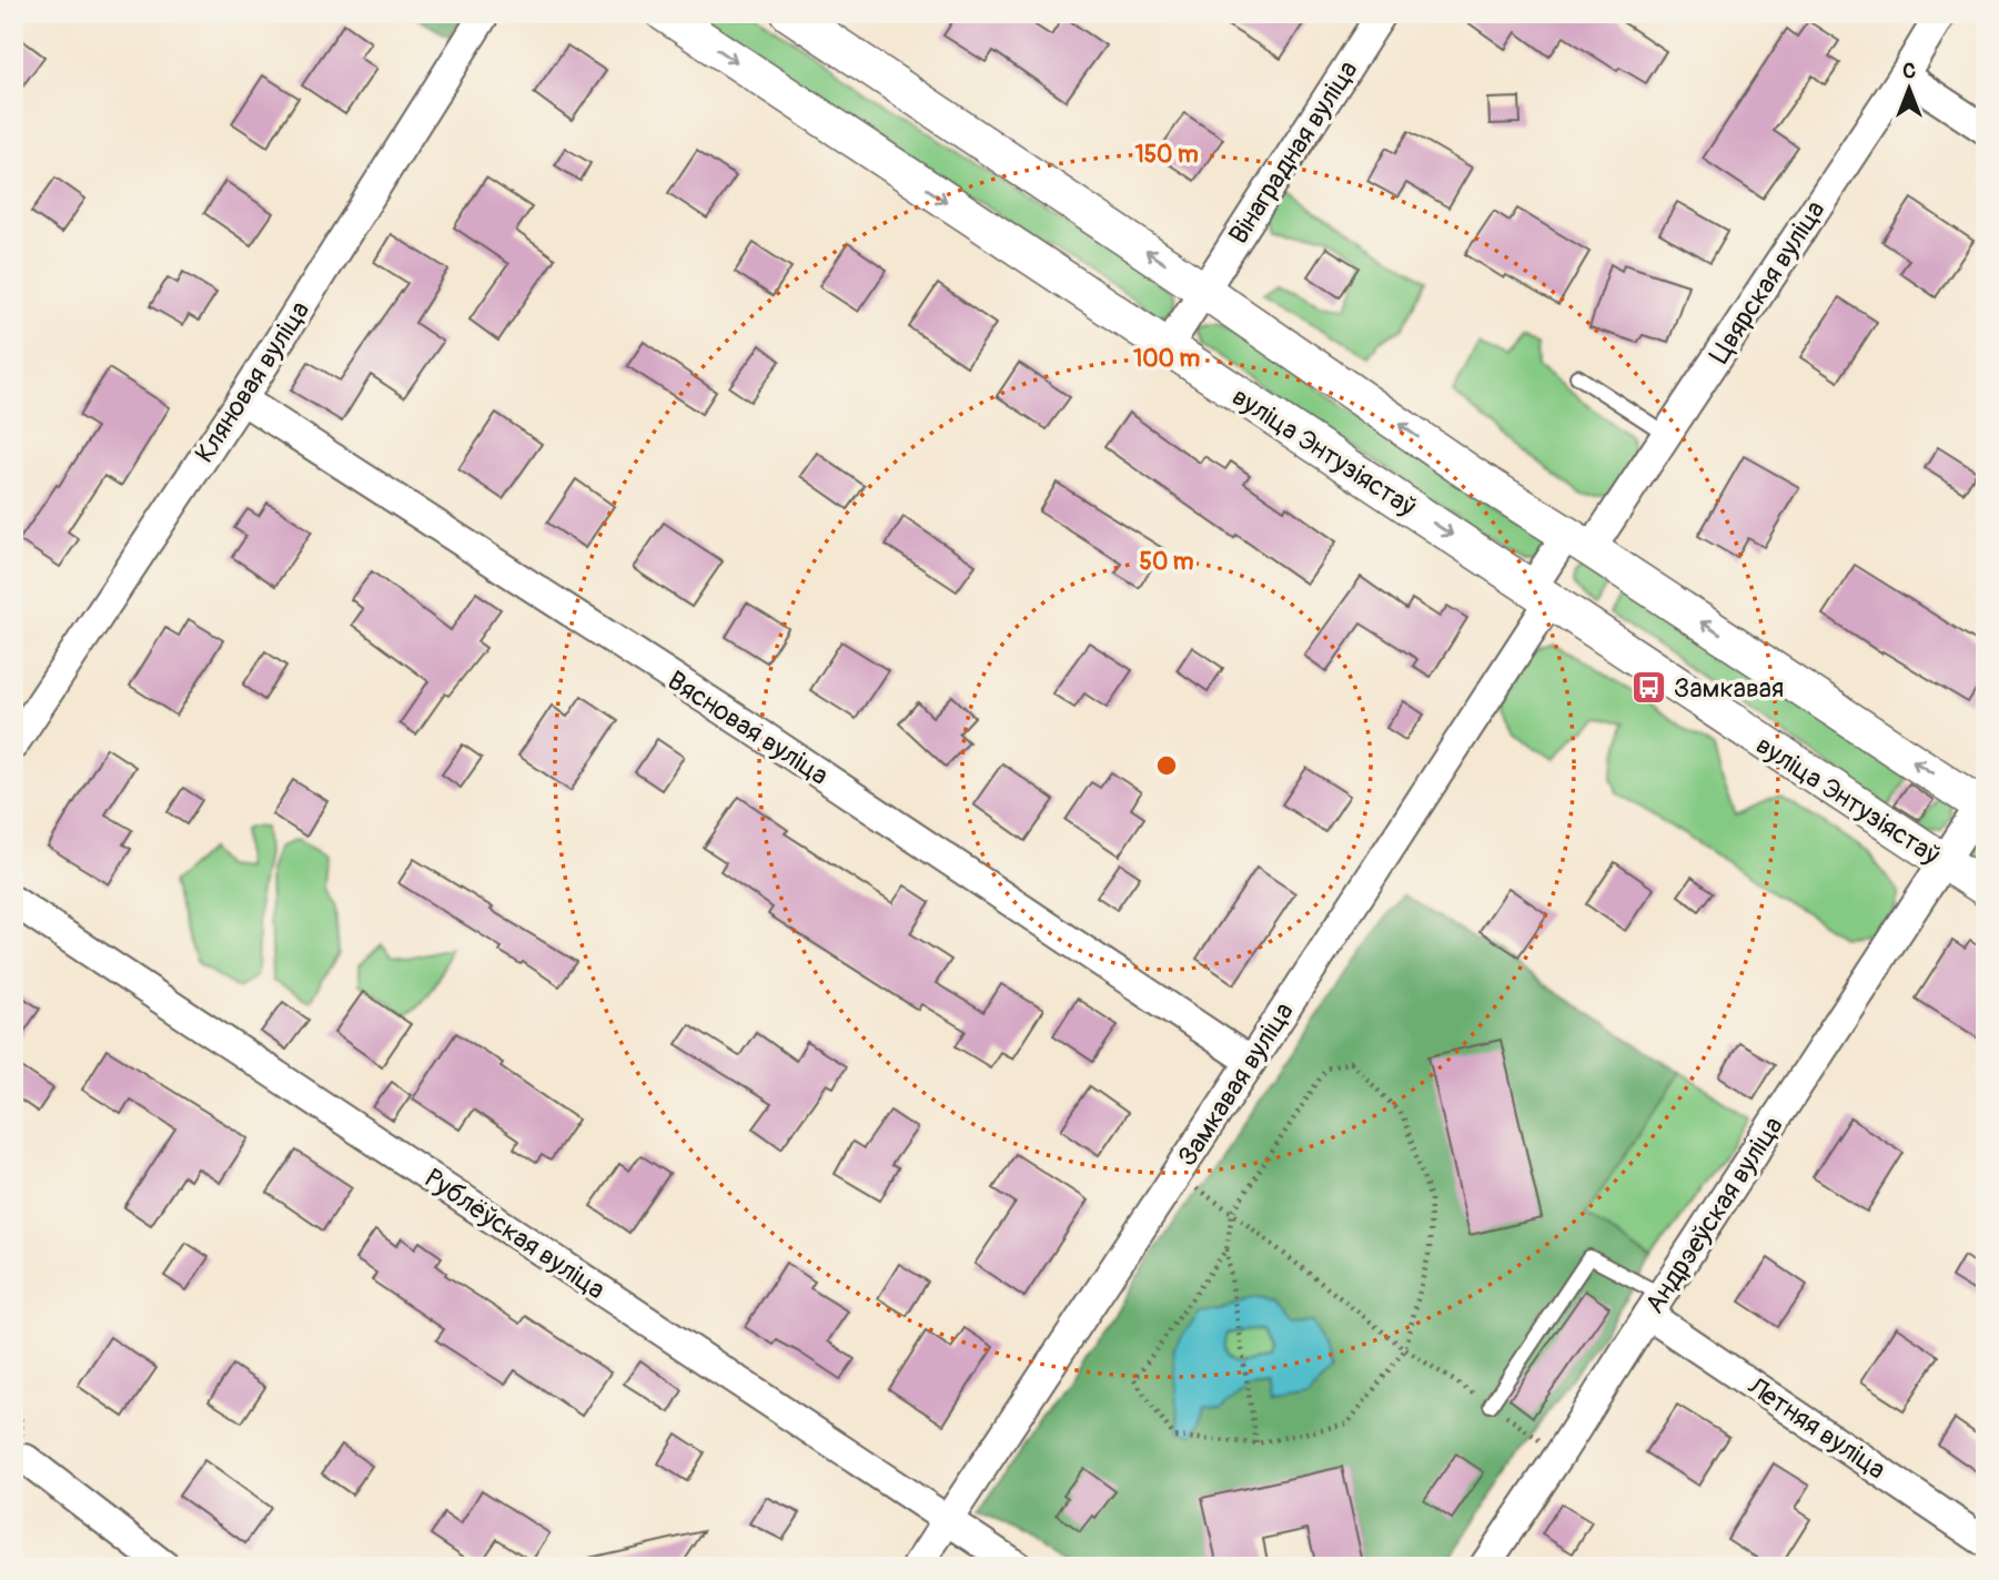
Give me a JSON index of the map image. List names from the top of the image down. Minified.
{"streets":{"street":["Вінаградная вуліца","Цвярская вуліца","Кляновая вуліца","вуліца Энтузіястаў","Вясновая вуліца","Замкавая вуліца","Андрэеўская вуліца","Рублёўская вуліца","Летняя вуліца"]},"crossings":[["Вінаградная вуліца","вуліца Энтузіястаў"],["Цвярская вуліца","Замкавая вуліца"],["Кляновая вуліца","Вясновая вуліца"],["вуліца Энтузіястаў","Замкавая вуліца"],["вуліца Энтузіястаў","Андрэеўская вуліца"],["Вясновая вуліца","Замкавая вуліца"],["Замкавая вуліца","Рублёўская вуліца"],["Андрэеўская вуліца","Летняя вуліца"]],"places":{"bus stop":["Замкавая"]},"north":"top","rings":["150 m","100 m","50 m"]}
